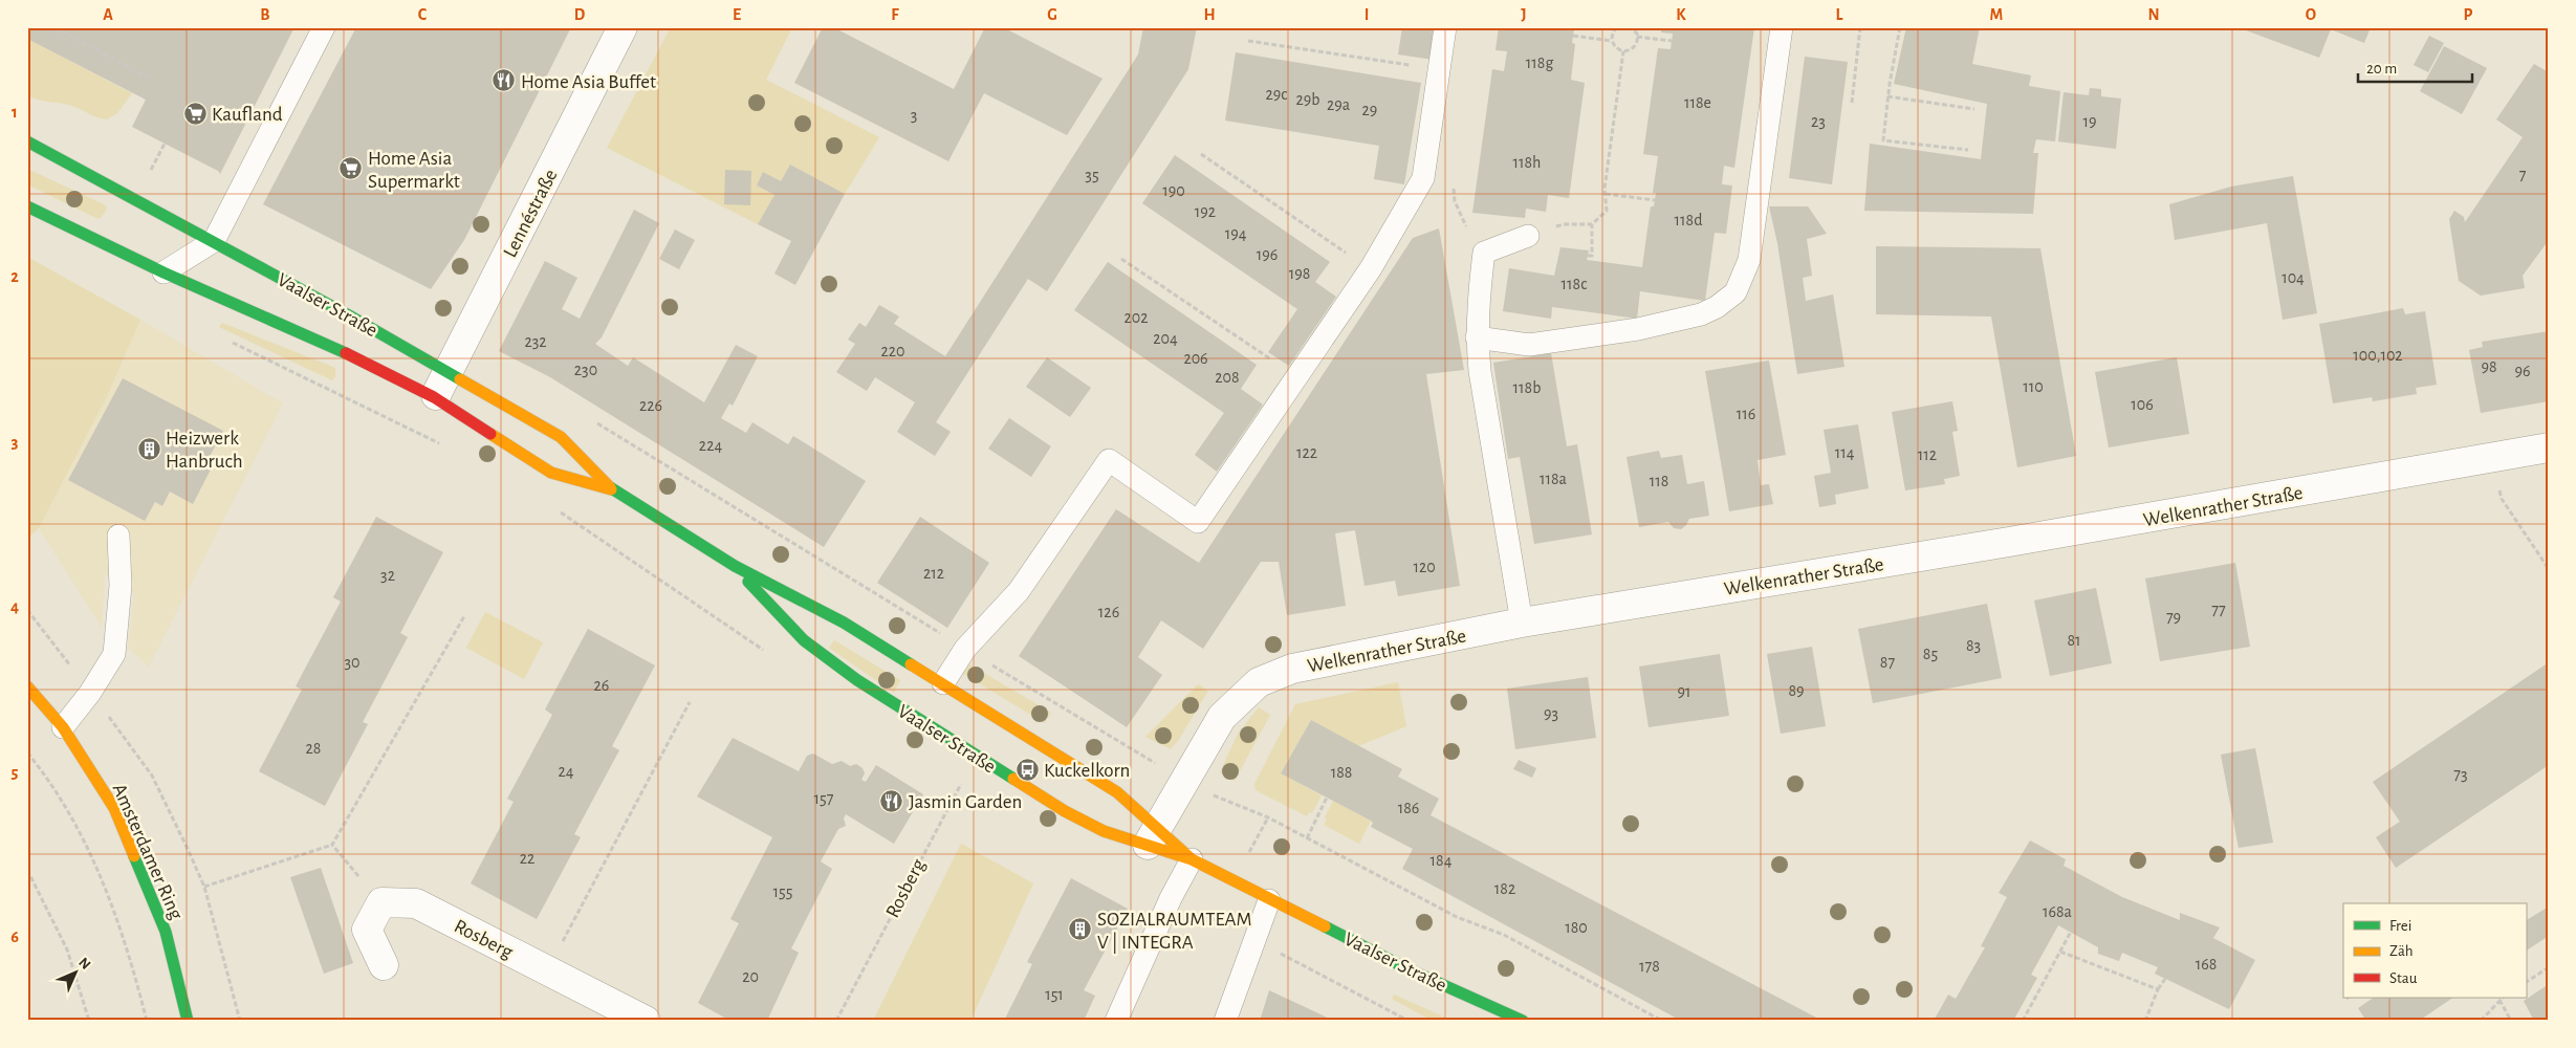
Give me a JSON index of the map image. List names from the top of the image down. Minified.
{"streets":{"main road":["Vaalser Straße","Amsterdamer Ring"],"street":["Lennéstraße","Welkenrather Straße","Rosberg"]},"crossings":[["Lennéstraße","Vaalser Straße"],["Vaalser Straße","Welkenrather Straße"]],"places":{"restaurant":["Home Asia Buffet","Jasmin Garden"],"supermarket":["Kaufland","Home Asia Supermarkt"],"building":["Heizwerk Hanbruch","SOZIALRAUMTEAM V | INTEGRA"],"bus stop":["Kuckelkorn"]},"house_numbers":["118g","29c","29b","118e","29a","29","3","23","19","118h","35","7","190","192","118d","194","196","198","104","118c","202","204","232","220","100,102","206","98","230","96","208","110","118b","106","226","116","224","122","114","112","118a","118","120","212","32","77","126","79","81","83","85","30","87","26","89","91","93","28","24","188","73","157","186","22","184","182","155","168a","180","168","178","20","151"],"legend":["Frei","Zäh","Stau"],"scale_bar":"20 m","north":"top right","grid":{"columns":["A","B","C","D","E","F","G","H","I","J","K","L","M","N","O","P"],"rows":["1","2","3","4","5","6"]}}
